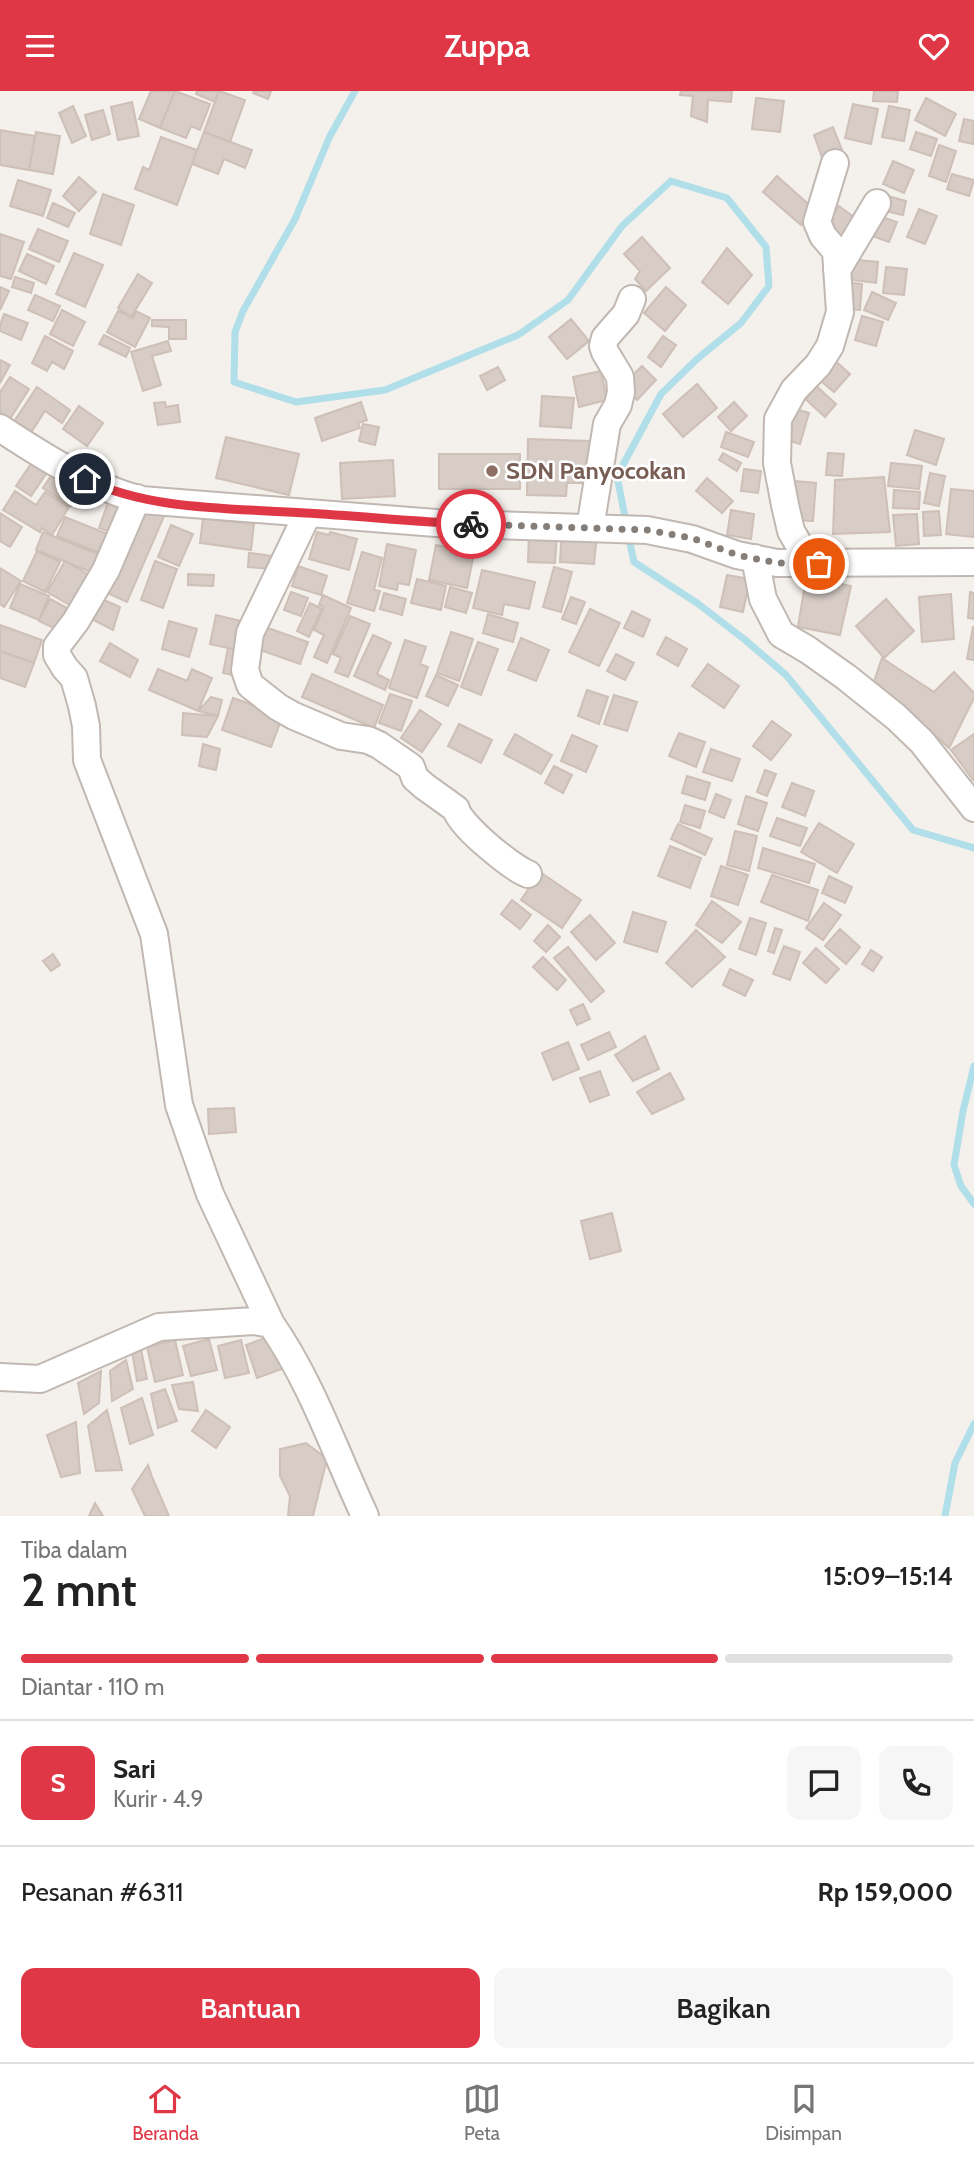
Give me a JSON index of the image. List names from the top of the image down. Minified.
{"places":["SDN Panyocokan"],"page":{"header":"Zuppa","heading":["2 mnt","Tiba dalam","15:09–15:14"],"panel":["Sari","Kurir · 4.9","Pesanan #6311","Rp 159,000"],"bar":"Diantar · 110 m","round":"S","buttons":["Bantuan","Bagikan"],"tabs":["Beranda","Peta","Disimpan"]}}
